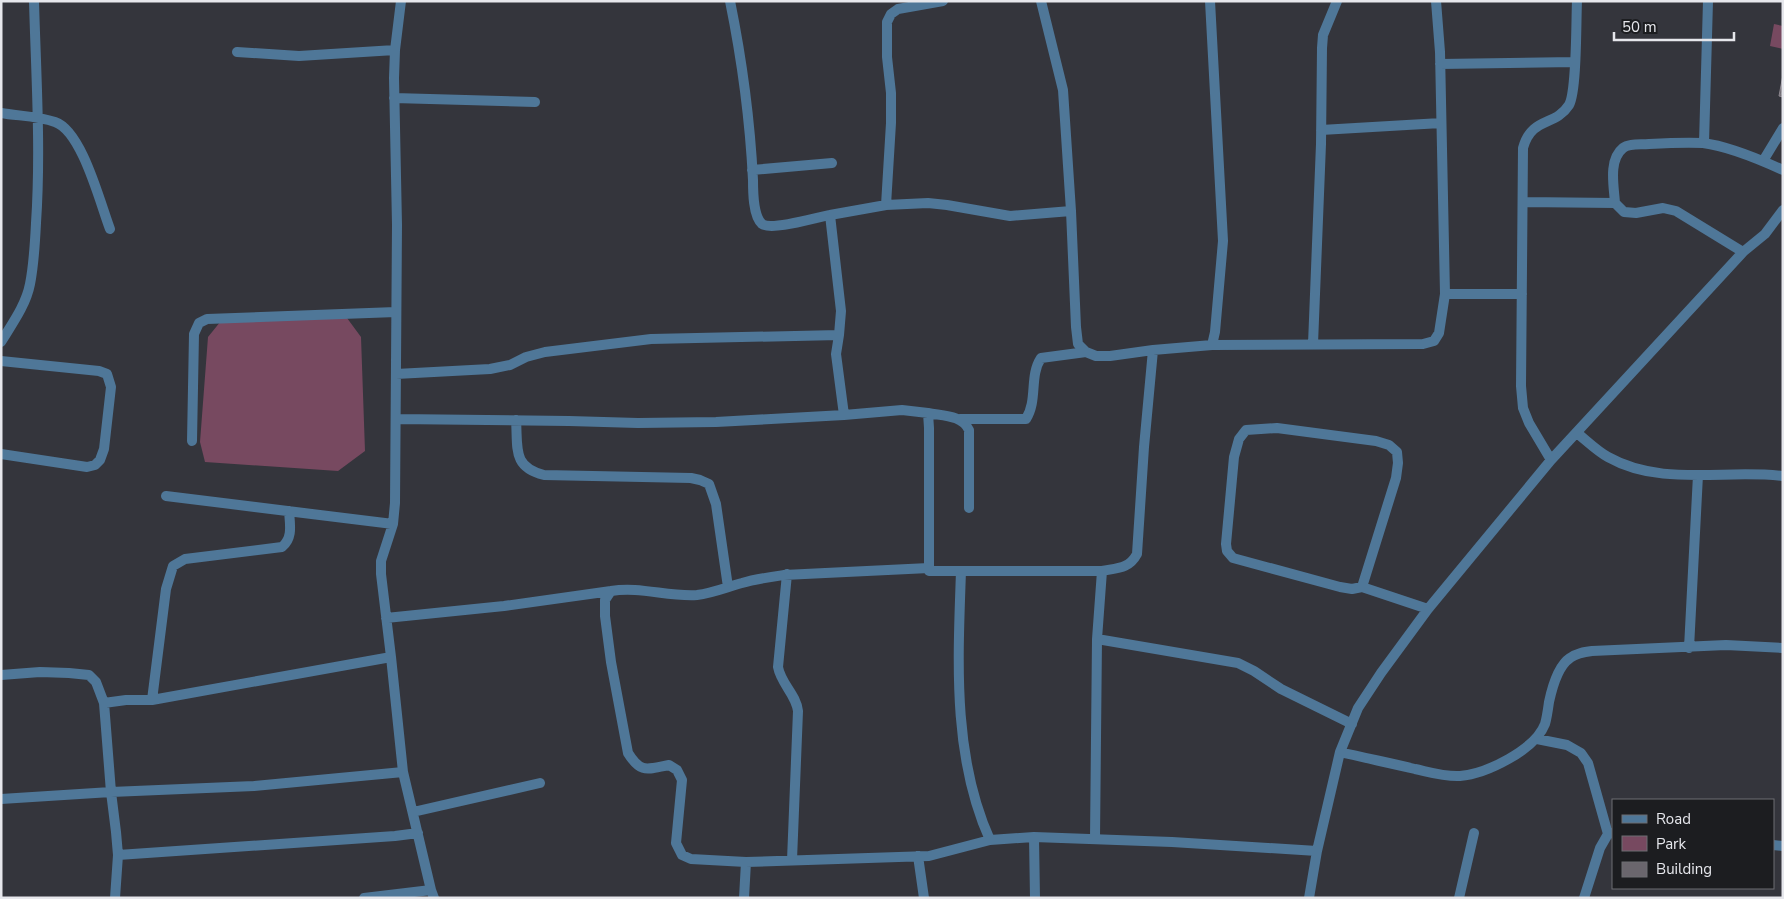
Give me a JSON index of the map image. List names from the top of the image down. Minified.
{"legend":["Road","Park","Building"],"scale_bar":"50 m"}
